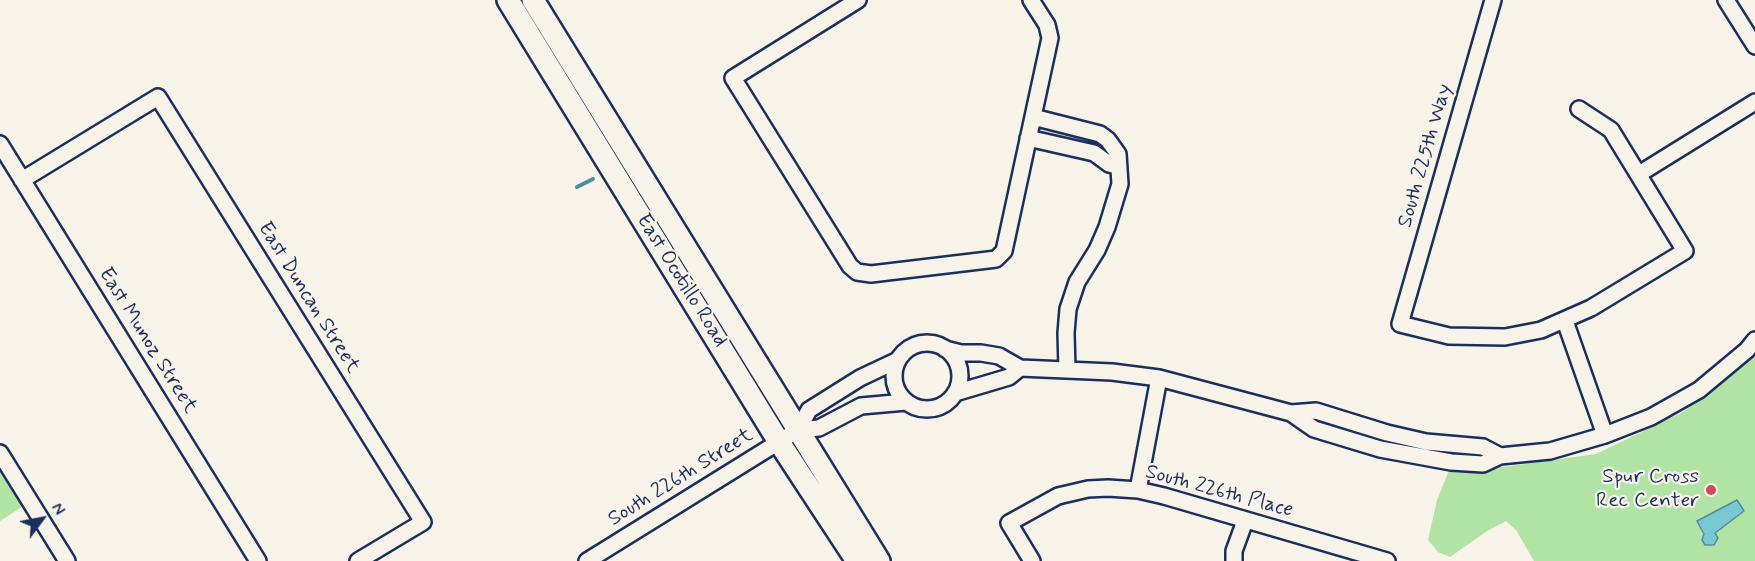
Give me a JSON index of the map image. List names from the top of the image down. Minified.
{"streets":{"main road":["East Ocotillo Road"],"street":["South 225th Way","East Duncan Street","East Munoz Street","South 226th Street","South 226th Place"]},"crossings":[["East Ocotillo Road","South 226th Street"],["East Duncan Street","East Munoz Street"]],"places":["Spur Cross Rec Center"],"north":"top right"}
